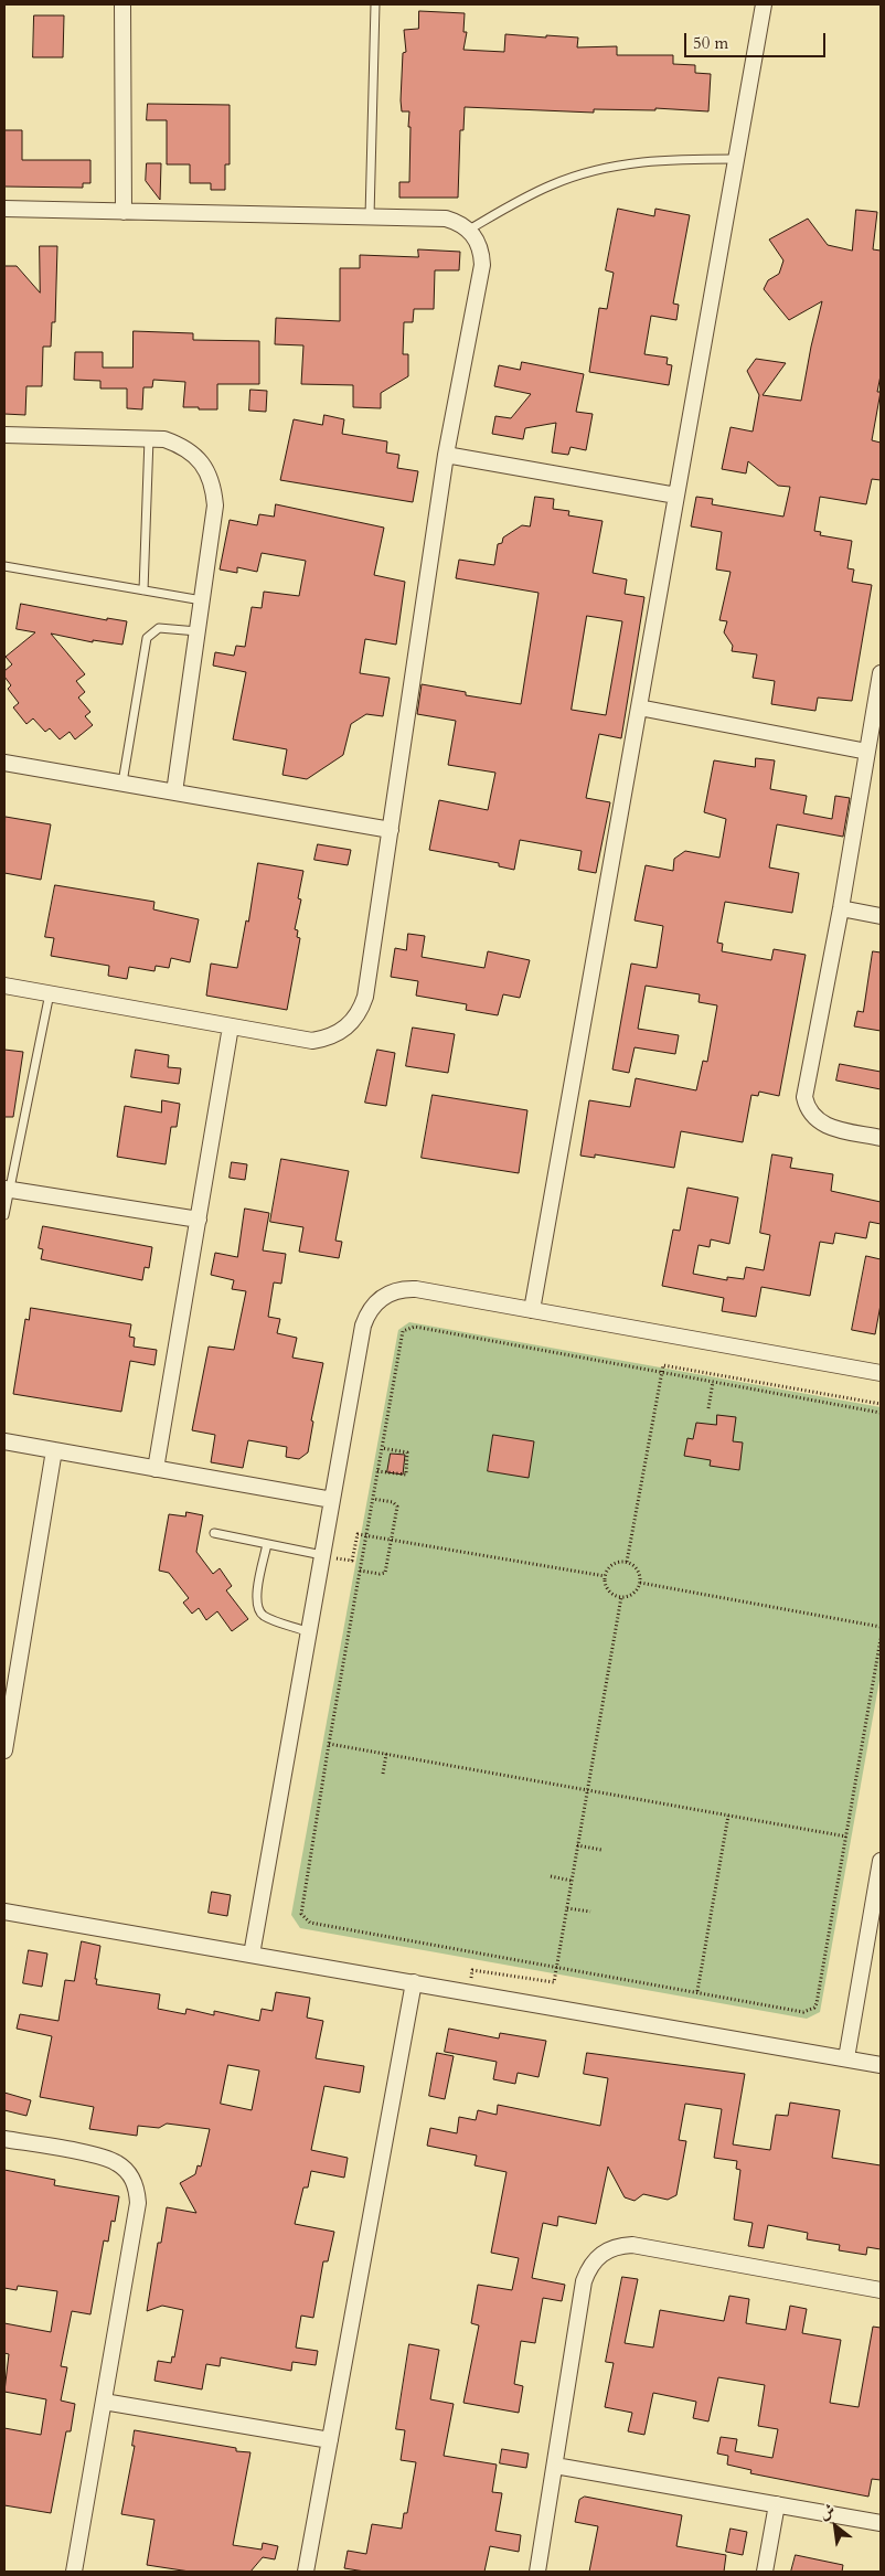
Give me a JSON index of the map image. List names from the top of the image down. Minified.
{"scale_bar":"50 m","north":"top left"}
